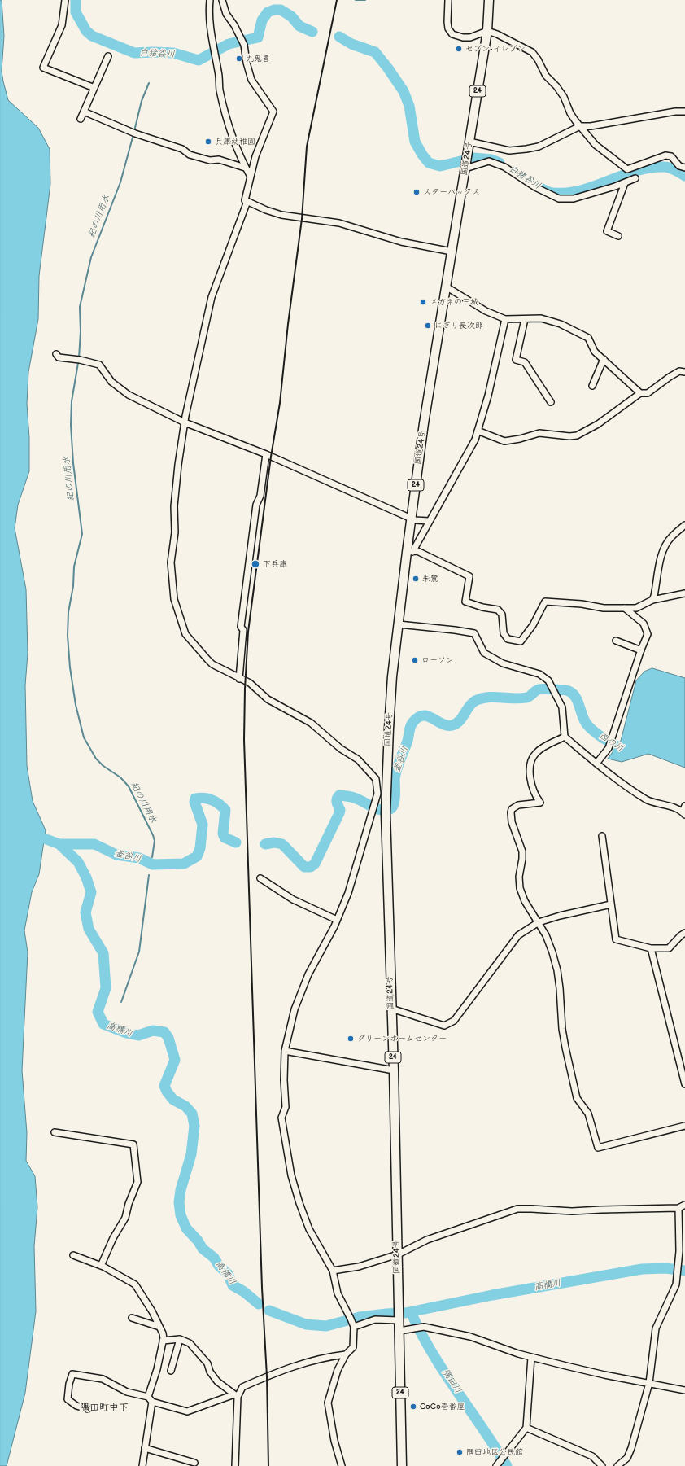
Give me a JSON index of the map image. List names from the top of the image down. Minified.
{"streets":{"highway":["24","国道24号"]},"districts":["隅田町中下"],"water":["白猪谷川","紀の川用水","西の川","釜谷川","高橋川","隅田川"],"places":["セブン-イレブン","九鬼善","兵庫幼稚園","スターバックス","メガネの三城","にぎり長次郎","下兵庫","朱鷺","ローソン","グリーンホームセンター","CoCo壱番屋","隅田地区公民館"]}
